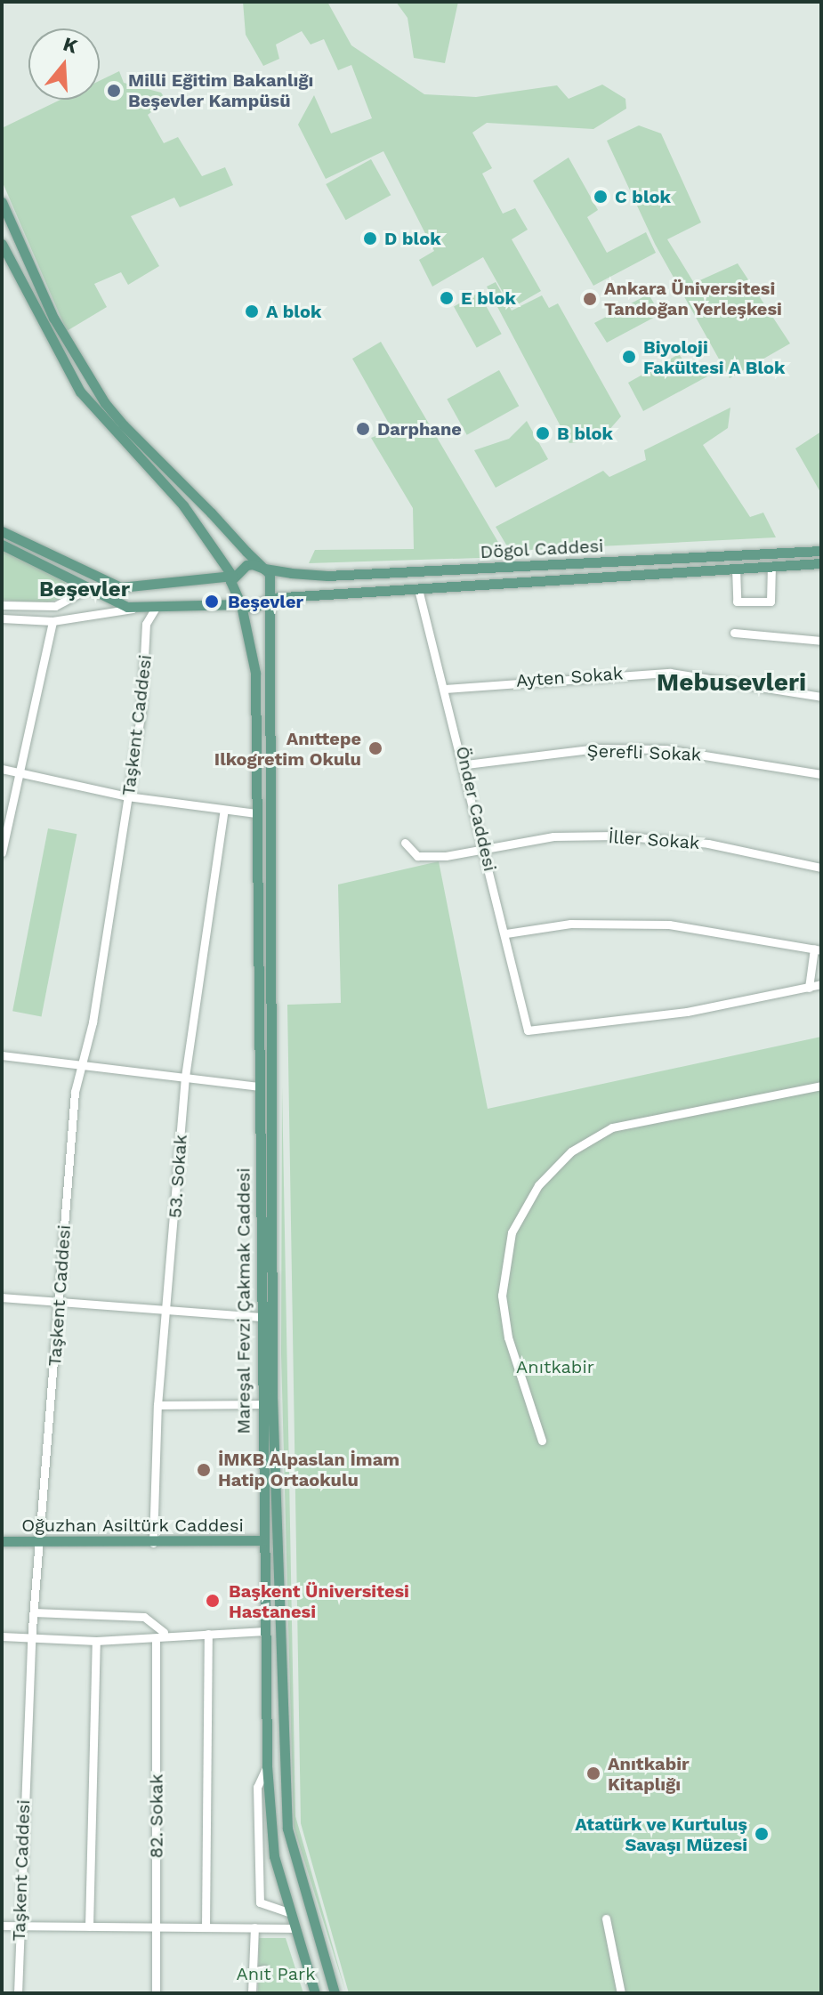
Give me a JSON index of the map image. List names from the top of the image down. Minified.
{"streets":{"main road":["Dögol Caddesi","Mareşal Fevzi Çakmak Caddesi","Oğuzhan Asiltürk Caddesi"],"street":["Ayten Sokak","Taşkent Caddesi","Şerefli Sokak","Önder Caddesi","İller Sokak","53. Sokak","82. Sokak"]},"crossings":[["Dögol Caddesi","Önder Caddesi"],["Dögol Caddesi","Mareşal Fevzi Çakmak Caddesi"],["Ayten Sokak","Önder Caddesi"],["Taşkent Caddesi","Oğuzhan Asiltürk Caddesi"],["Şerefli Sokak","Önder Caddesi"],["Önder Caddesi","İller Sokak"],["53. Sokak","Oğuzhan Asiltürk Caddesi"],["Mareşal Fevzi Çakmak Caddesi","Oğuzhan Asiltürk Caddesi"]],"districts":["Beşevler","Mebusevleri"],"parks":["Anıtkabir","Anıt Park"],"places":["Milli Eğitim Bakanlığı Beşevler Kampüsü","C blok","D blok","E blok","Ankara Üniversitesi Tandoğan Yerleşkesi","A blok","Biyoloji Fakültesi A Blok","Darphane","B blok","Beşevler","Anıttepe Ilkogretim Okulu","İMKB Alpaslan İmam Hatip Ortaokulu","Başkent Üniversitesi Hastanesi","Anıtkabir Kitaplığı","Atatürk ve Kurtuluş Savaşı Müzesi"],"north":"top"}
